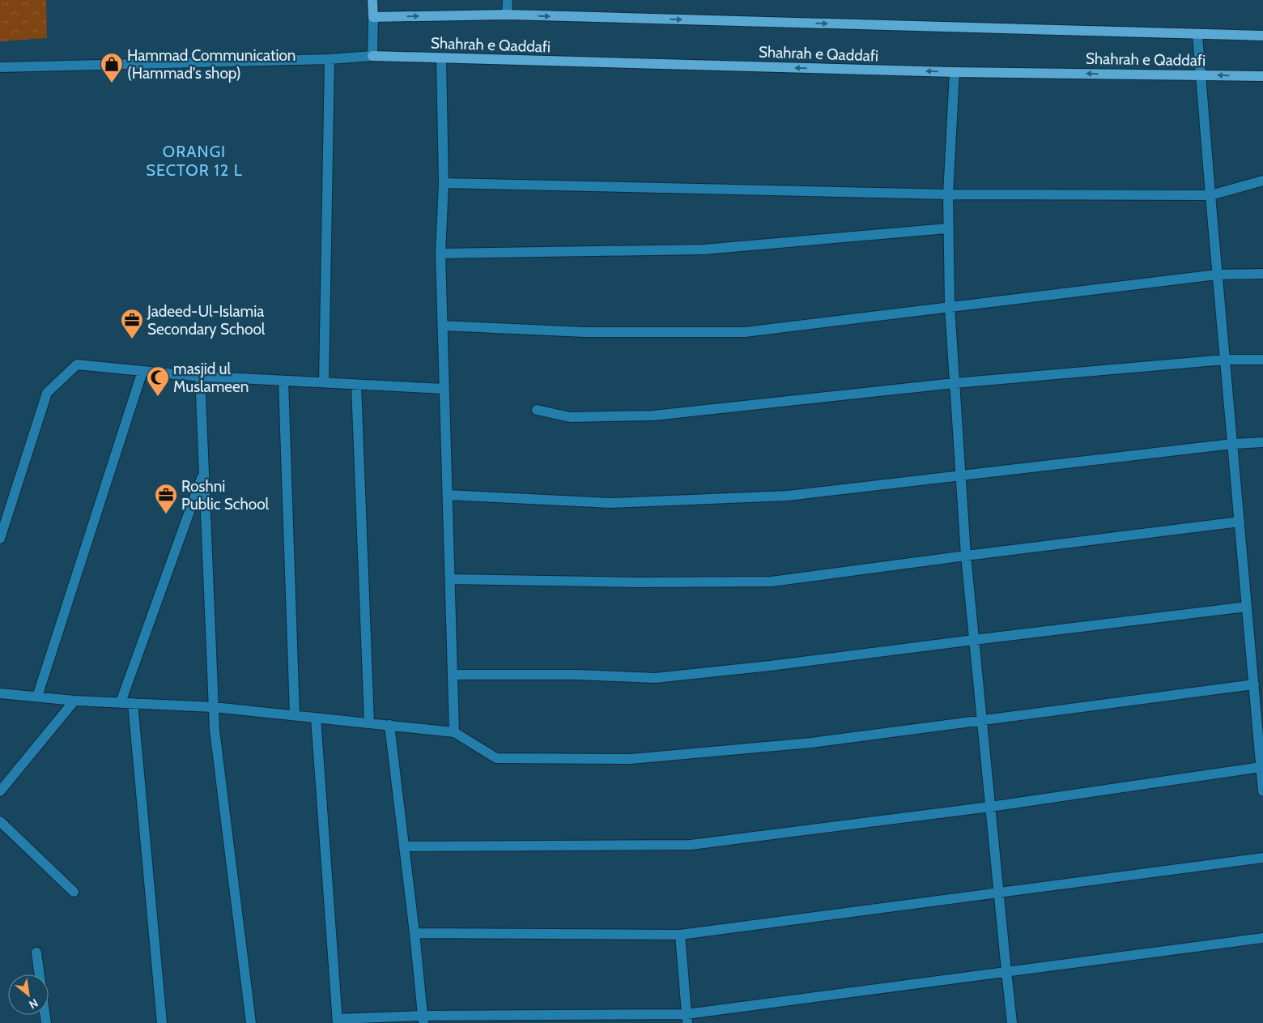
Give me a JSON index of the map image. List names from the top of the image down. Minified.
{"streets":{"main road":["Shahrah e Qaddafi"]},"districts":["ORANGI SECTOR 12 L"],"places":{"shop":["Hammad Communication (Hammad's shop)"],"office":["Jadeed-Ul-Islamia Secondary School","Roshni Public School"],"mosque":["masjid ul Muslameen"]},"north":"bottom right"}
